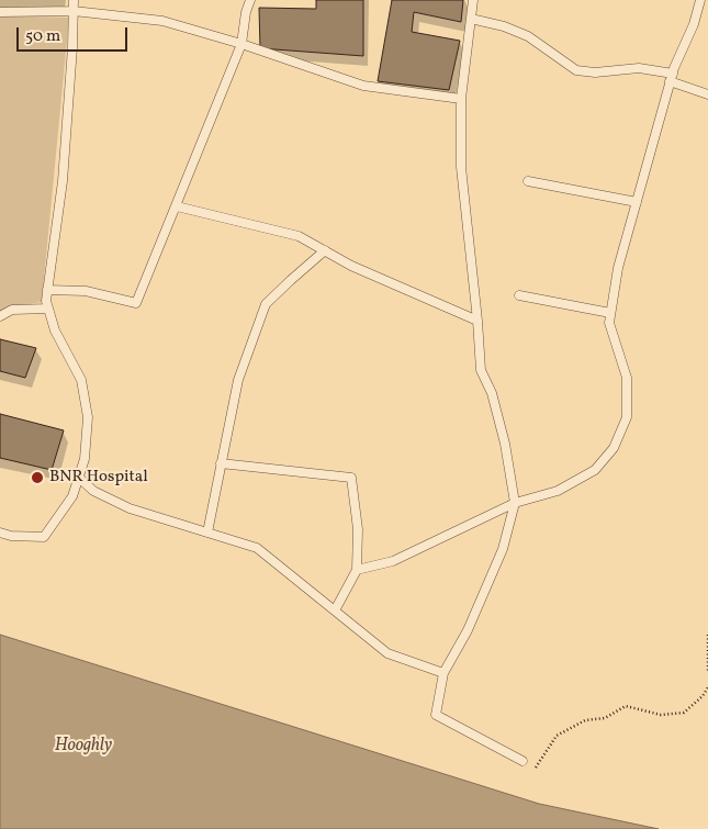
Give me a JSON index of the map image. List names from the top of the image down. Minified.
{"water":["Hooghly"],"places":["BNR Hospital"],"scale_bar":"50 m"}
